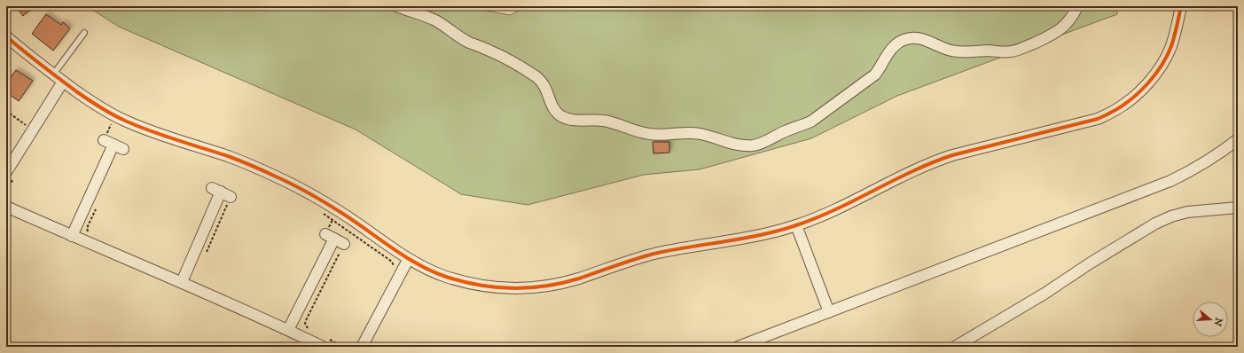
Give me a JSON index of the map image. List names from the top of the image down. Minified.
{"north":"right"}
